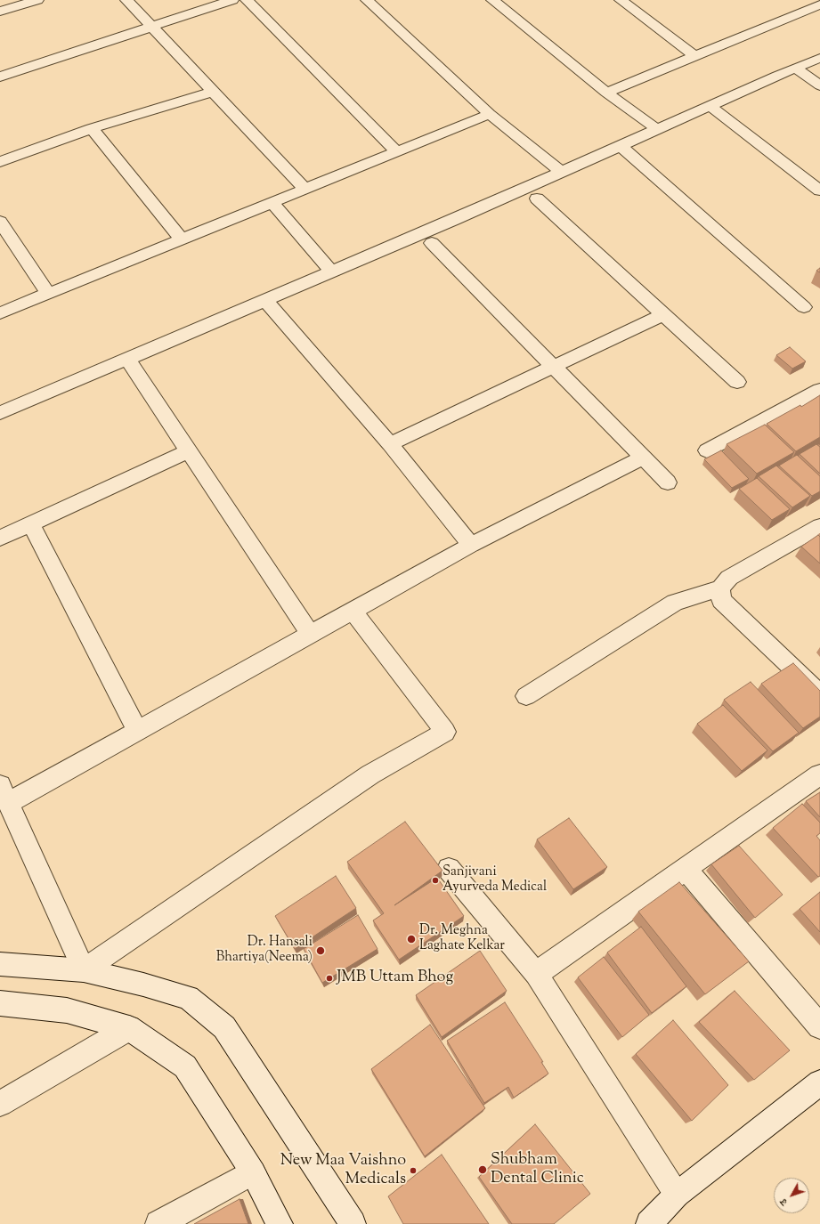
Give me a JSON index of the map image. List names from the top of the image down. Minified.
{"places":["Sanjivani Ayurveda Medical","Dr. Meghna Laghate Kelkar","Dr. Hansali Bhartiya(Neema)","JMB Uttam Bhog","Shubham Dental Clinic","New Maa Vaishno Medicals"],"north":"bottom left"}
